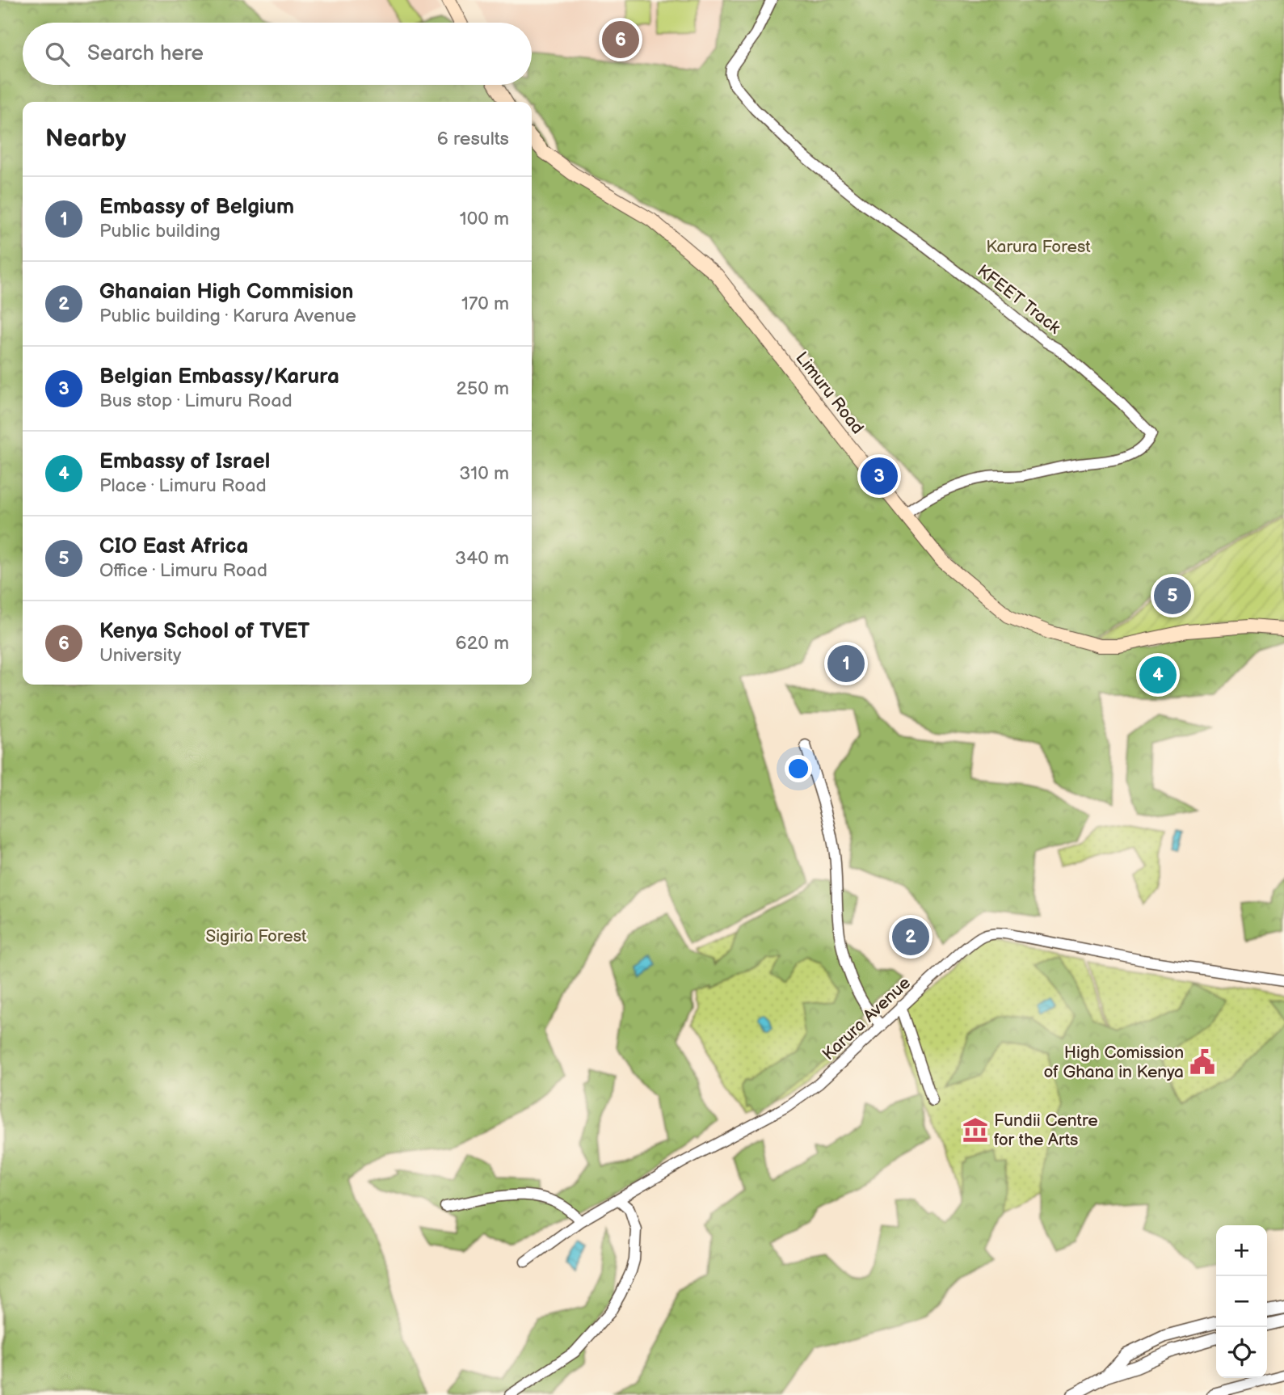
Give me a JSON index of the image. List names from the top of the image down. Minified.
{"streets":{"main road":["Limuru Road"],"street":["KFEET Track","Karura Avenue"]},"crossings":[["KFEET Track","Limuru Road"]],"parks":["Karura Forest","Sigiria Forest"],"places":{"public building":["High Comission of Ghana in Kenya"],"museum":["Fundii Centre for the Arts"]},"page":{"pins":["6","3","5","1","4","2"],"search":"Search here","heading":["Nearby","6 results"],"list":[{"mark":"1","name":"Embassy of Belgium","note":"Public building","value":"100 m"},{"mark":"2","name":"Ghanaian High Commision","note":"Public building · Karura Avenue","value":"170 m"},{"mark":"3","name":"Belgian Embassy/Karura","note":"Bus stop · Limuru Road","value":"250 m"},{"mark":"4","name":"Embassy of Israel","note":"Place · Limuru Road","value":"310 m"},{"mark":"5","name":"CIO East Africa","note":"Office · Limuru Road","value":"340 m"},{"mark":"6","name":"Kenya School of TVET","note":"University","value":"620 m"}],"map_buttons":["+","−"]}}
